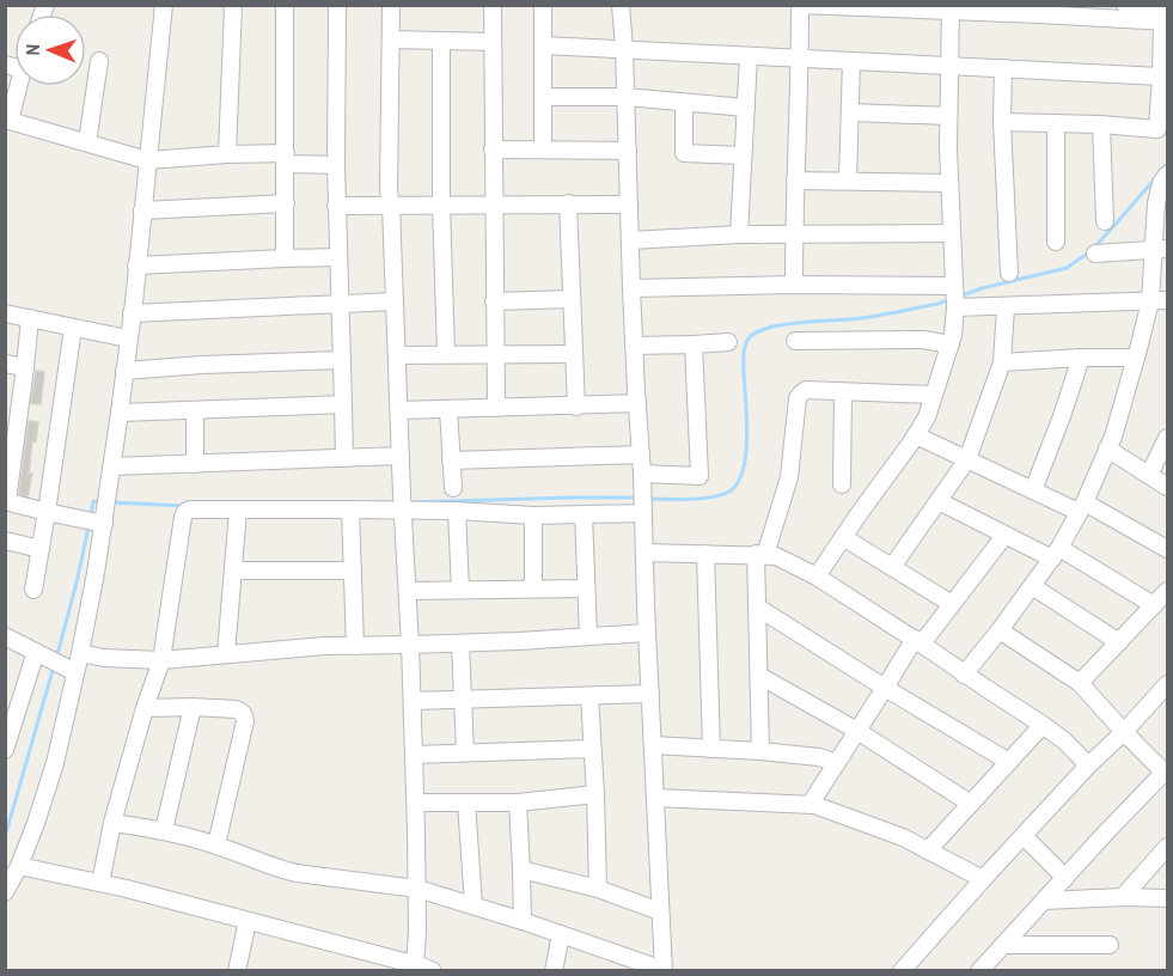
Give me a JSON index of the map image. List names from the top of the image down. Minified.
{"north":"left"}
